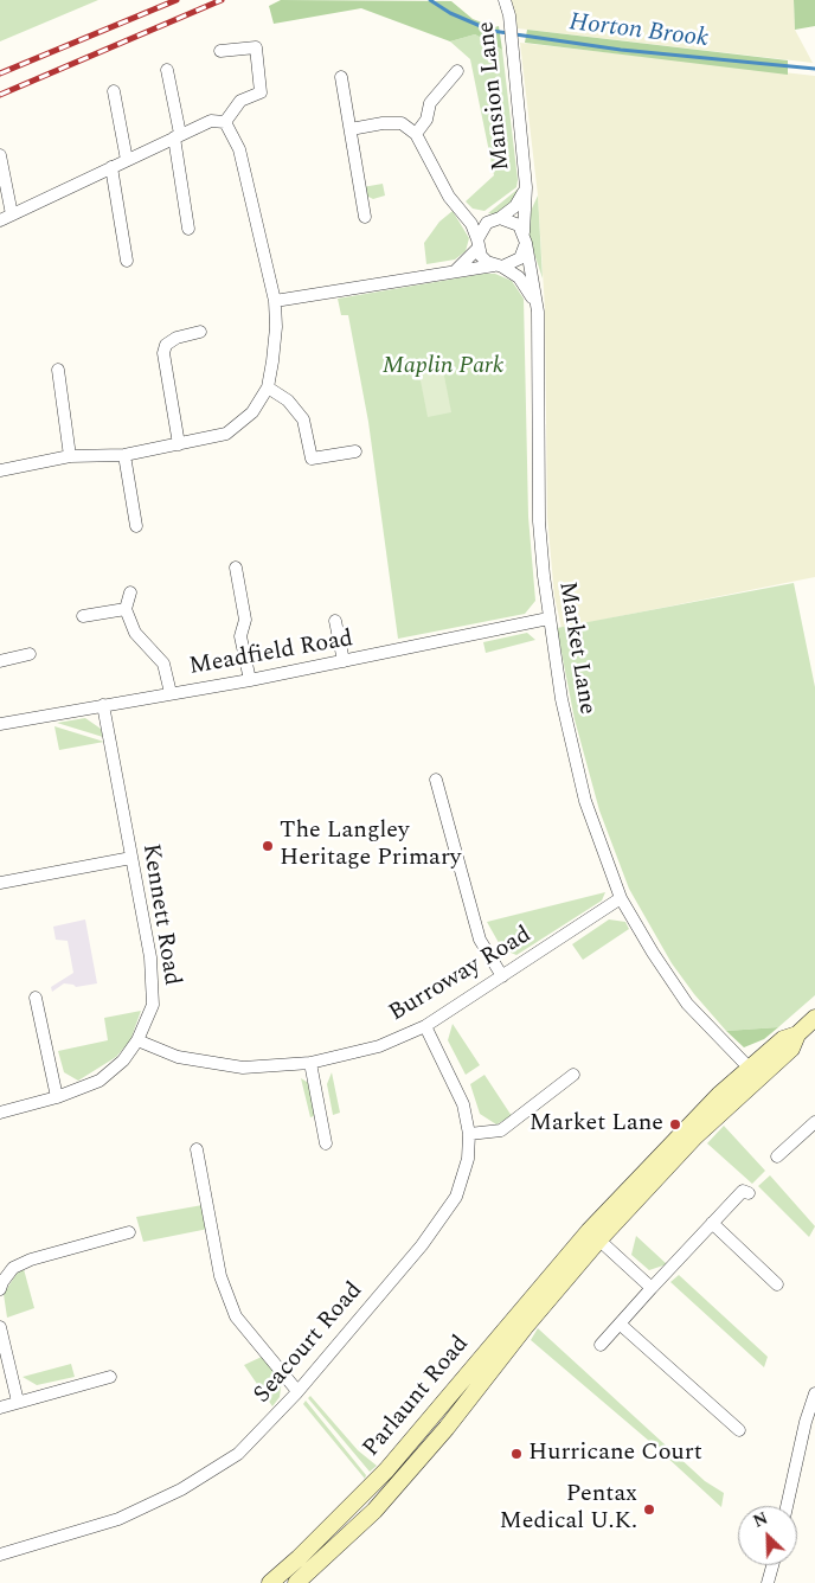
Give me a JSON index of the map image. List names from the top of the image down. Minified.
{"streets":{"street":["Mansion Lane","Market Lane","Meadfield Road","Kennett Road","Burroway Road","Seacourt Road","Parlaunt Road"]},"crossings":[["Mansion Lane","Market Lane"],["Market Lane","Meadfield Road"],["Market Lane","Burroway Road"],["Market Lane","Parlaunt Road"],["Meadfield Road","Kennett Road"],["Kennett Road","Burroway Road"],["Burroway Road","Seacourt Road"]],"water":["Horton Brook"],"parks":["Maplin Park"],"places":["The Langley Heritage Primary","Market Lane","Hurricane Court","Pentax Medical U.K."],"north":"top left"}
